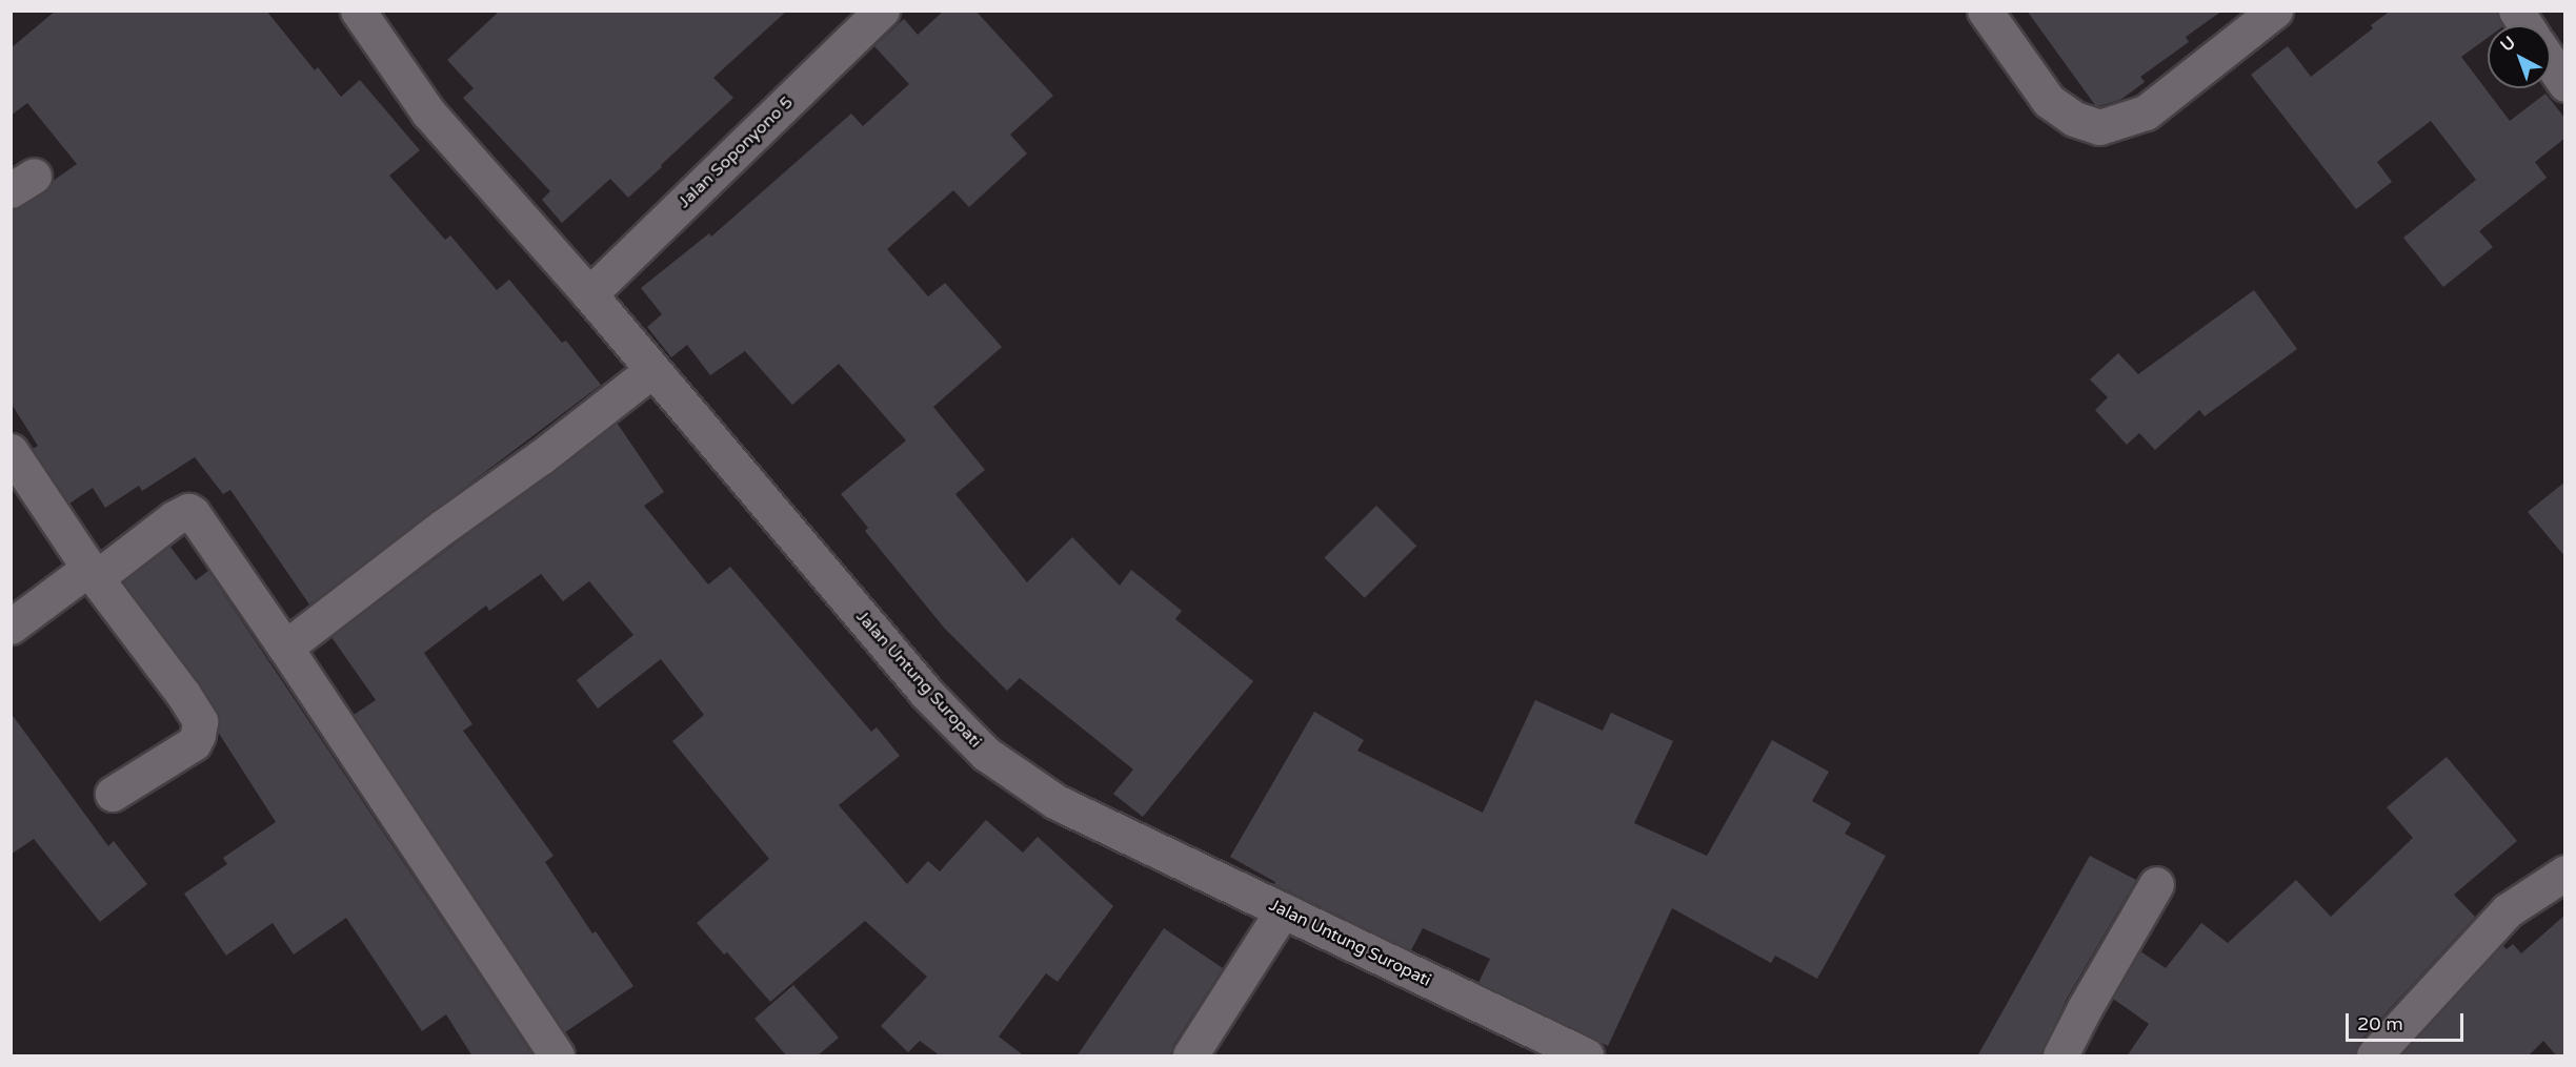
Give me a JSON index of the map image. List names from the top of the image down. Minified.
{"streets":{"street":["Jalan Soponyono 5","Jalan Untung Suropati"]},"crossings":[["Jalan Soponyono 5","Jalan Untung Suropati"]],"scale_bar":"20 m","north":"top left"}
